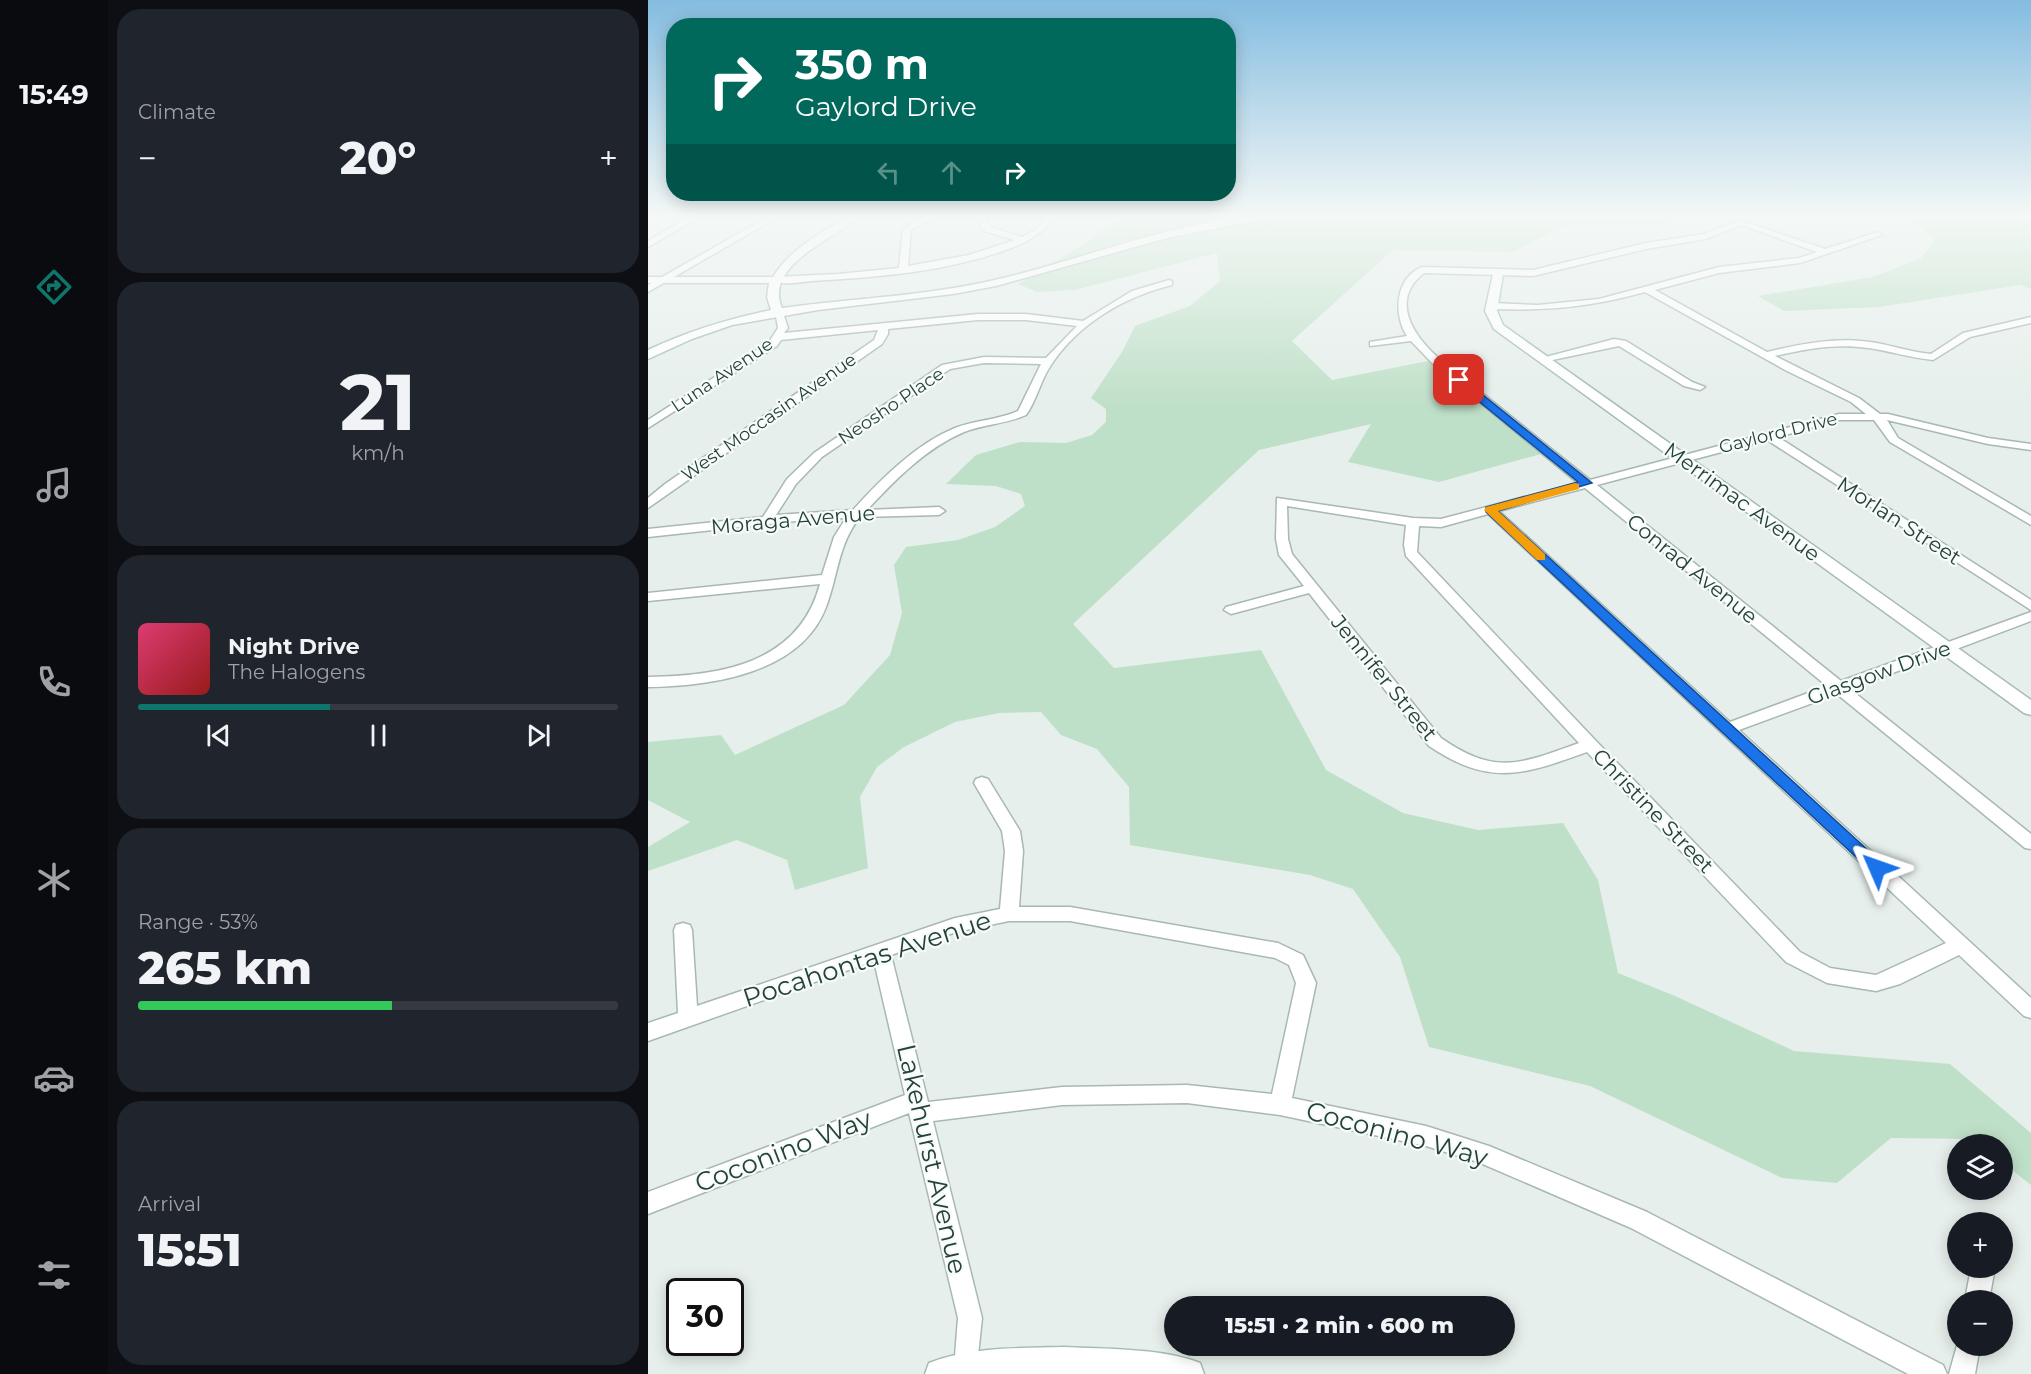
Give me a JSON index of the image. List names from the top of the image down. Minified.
{"streets":{"main road":["Luna Avenue","Merrimac Avenue"],"street":["Neosho Place","West Moccasin Avenue","Gaylord Drive","Moraga Avenue","Morlan Street","Conrad Avenue","Glasgow Drive","Jennifer Street","Christine Street","Pocahontas Avenue","Coconino Way","Lakehurst Avenue"]},"crossings":[["Neosho Place","Moraga Avenue"],["Gaylord Drive","Merrimac Avenue"],["Gaylord Drive","Morlan Street"],["Gaylord Drive","Conrad Avenue"],["Gaylord Drive","Jennifer Street"],["Gaylord Drive","Christine Street"],["Merrimac Avenue","Glasgow Drive"],["Conrad Avenue","Glasgow Drive"],["Jennifer Street","Christine Street"],["Pocahontas Avenue","Coconino Way"],["Pocahontas Avenue","Lakehurst Avenue"],["Coconino Way","Lakehurst Avenue"]],"page":{"tabs":"15:49","tile":["Climate",["21","km/h"],["Range · 53%","265 km"],["Arrival","15:51"]],"turn":["350 m","Gaylord Drive"],"heat":["−","20°","+"],"song":["Night Drive","The Halogens"],"map_buttons":["+","−"],"limit":"30","trip":"15:51 · 2 min · 600 m"}}
